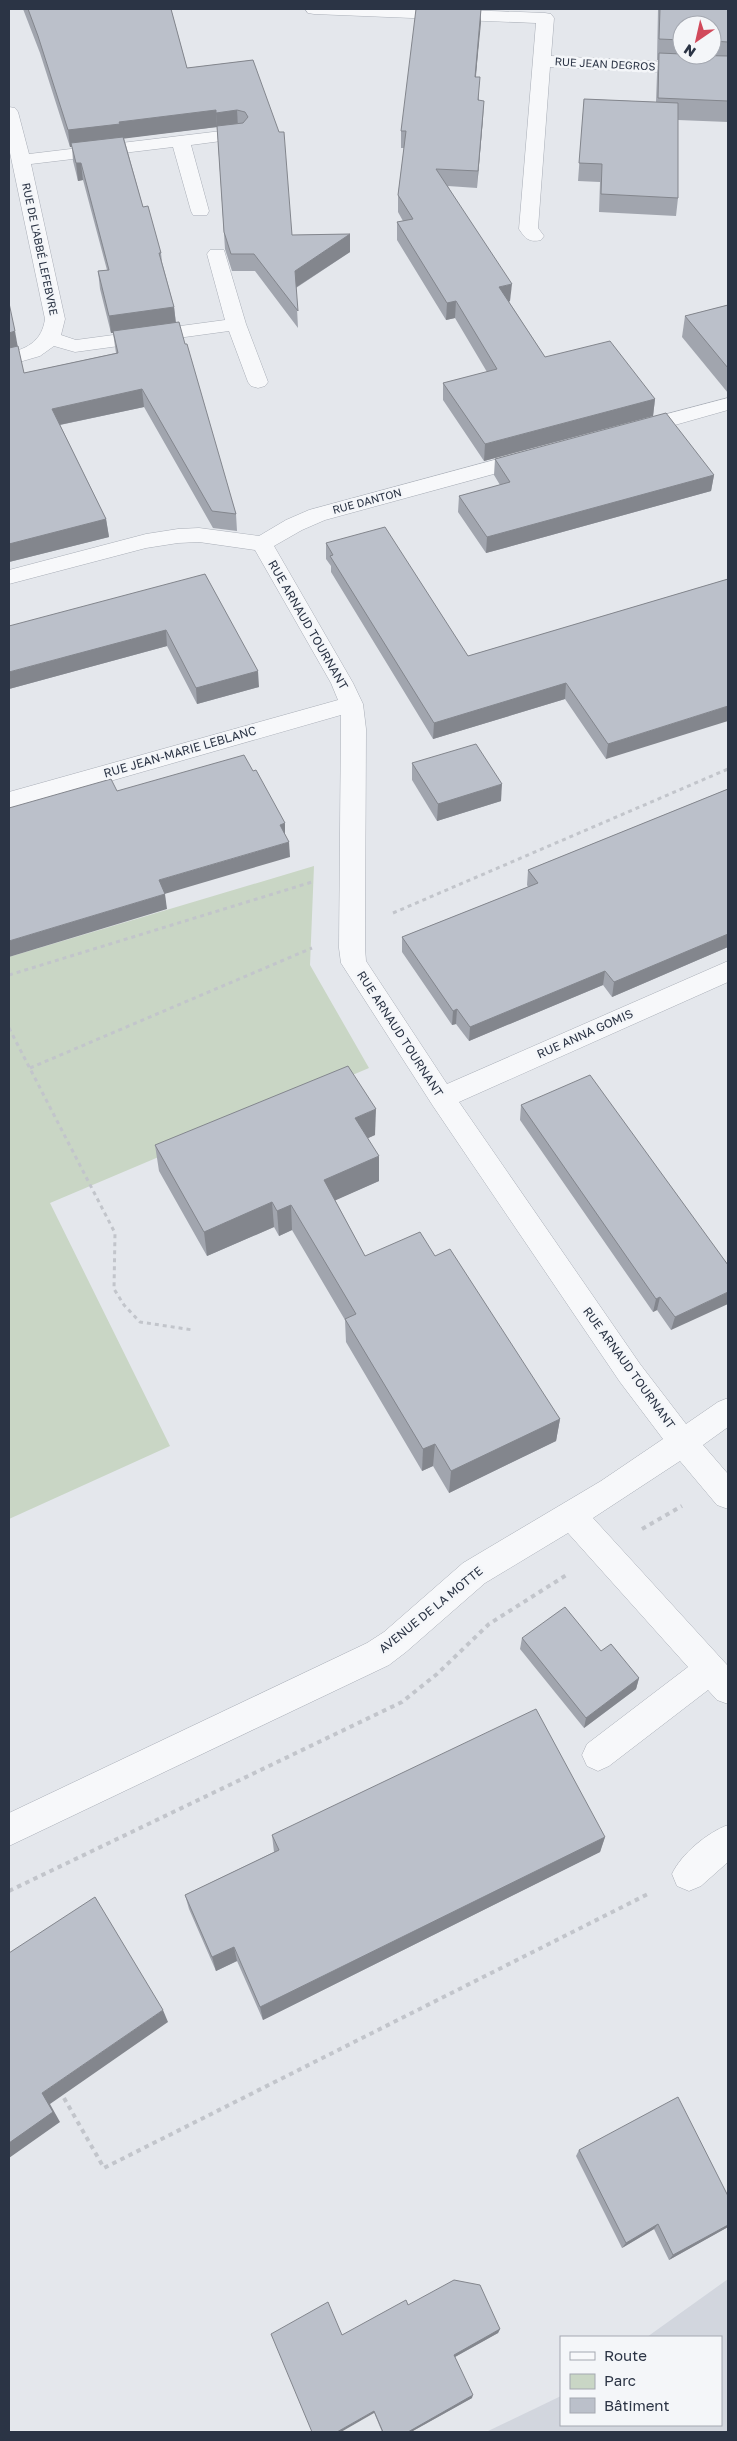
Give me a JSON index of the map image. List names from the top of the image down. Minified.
{"streets":{"street":["RUE JEAN DEGROS","RUE DE L'ABBÉ LEFEBVRE","RUE DANTON","RUE ARNAUD TOURNANT","RUE JEAN-MARIE LEBLANC","RUE ANNA GOMIS","AVENUE DE LA MOTTE"]},"crossings":[["RUE DANTON","RUE ARNAUD TOURNANT"],["RUE ARNAUD TOURNANT","RUE JEAN-MARIE LEBLANC"],["RUE ARNAUD TOURNANT","RUE ANNA GOMIS"],["RUE ARNAUD TOURNANT","AVENUE DE LA MOTTE"]],"legend":["Route","Parc","Bâtiment"],"north":"bottom left"}
